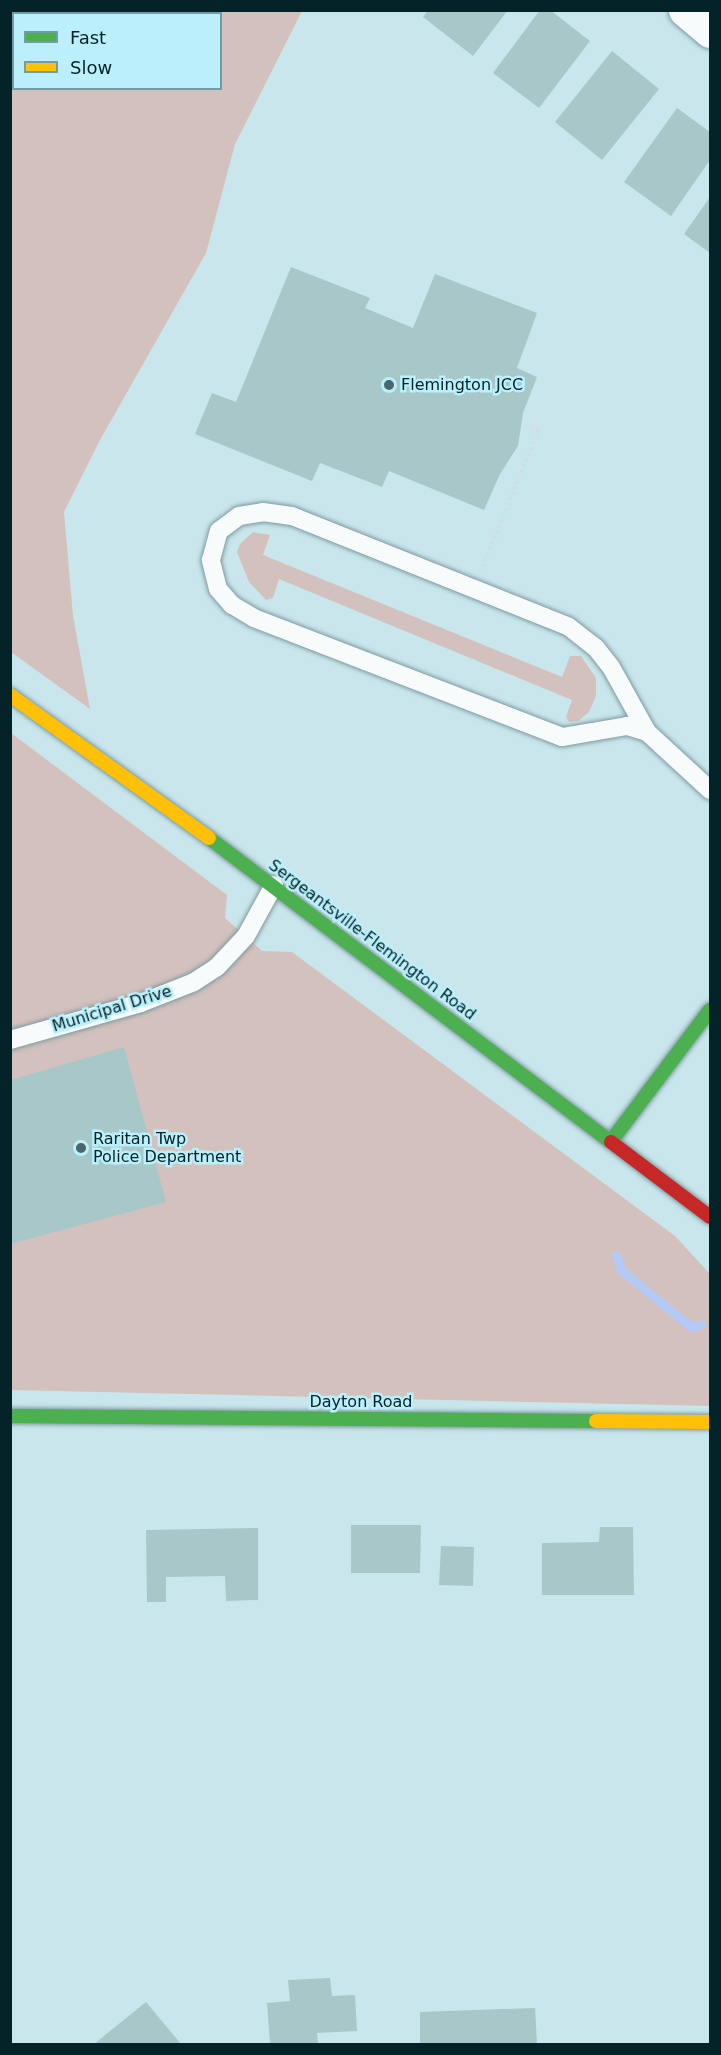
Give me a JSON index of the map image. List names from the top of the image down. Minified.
{"streets":{"main road":["Sergeantsville-Flemington Road","Dayton Road"],"lane":["Municipal Drive"]},"crossings":[["Sergeantsville-Flemington Road","Municipal Drive"]],"places":["Flemington JCC","Raritan Twp Police Department"],"legend":["Fast","Slow"]}
